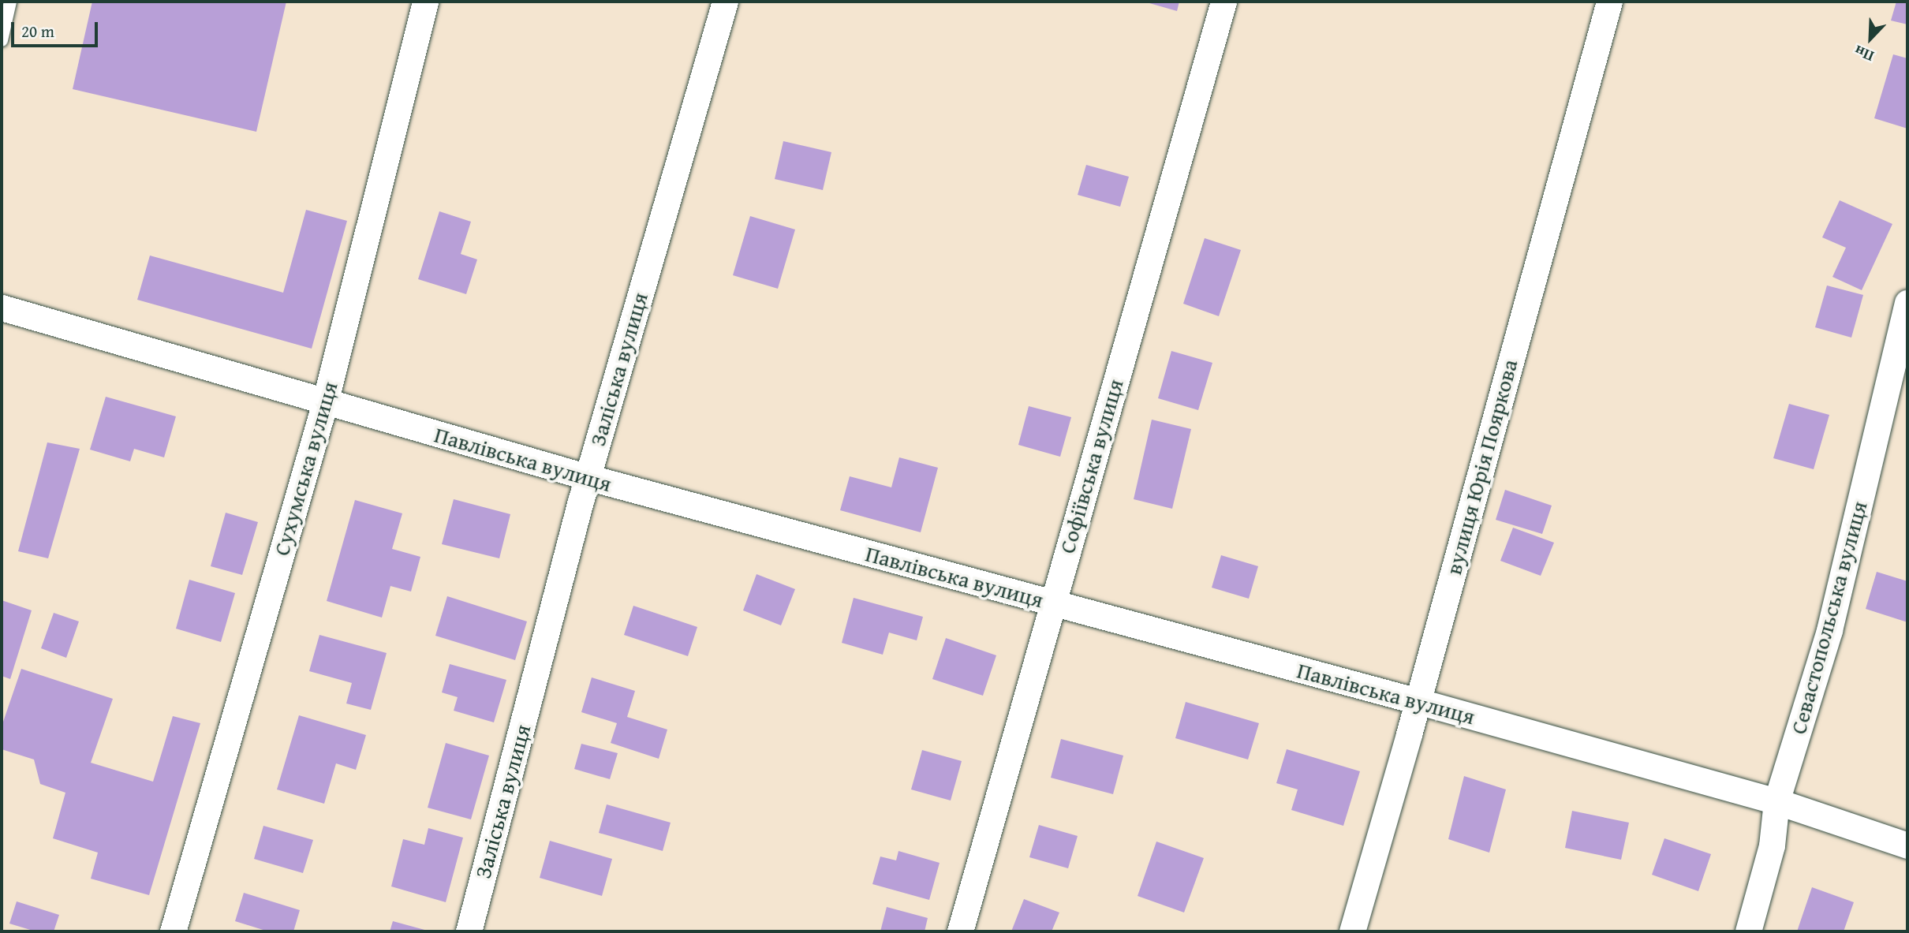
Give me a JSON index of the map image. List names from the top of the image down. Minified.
{"streets":{"street":["Заліська вулиця","Павлівська вулиця","Софіївська вулиця","вулиця Юрія Пояркова","Сухумська вулиця","Севастопольська вулиця"]},"crossings":[["Заліська вулиця","Павлівська вулиця"],["Павлівська вулиця","Софіївська вулиця"],["Павлівська вулиця","вулиця Юрія Пояркова"],["Павлівська вулиця","Сухумська вулиця"],["Павлівська вулиця","Севастопольська вулиця"]],"scale_bar":"20 m","north":"bottom left"}
